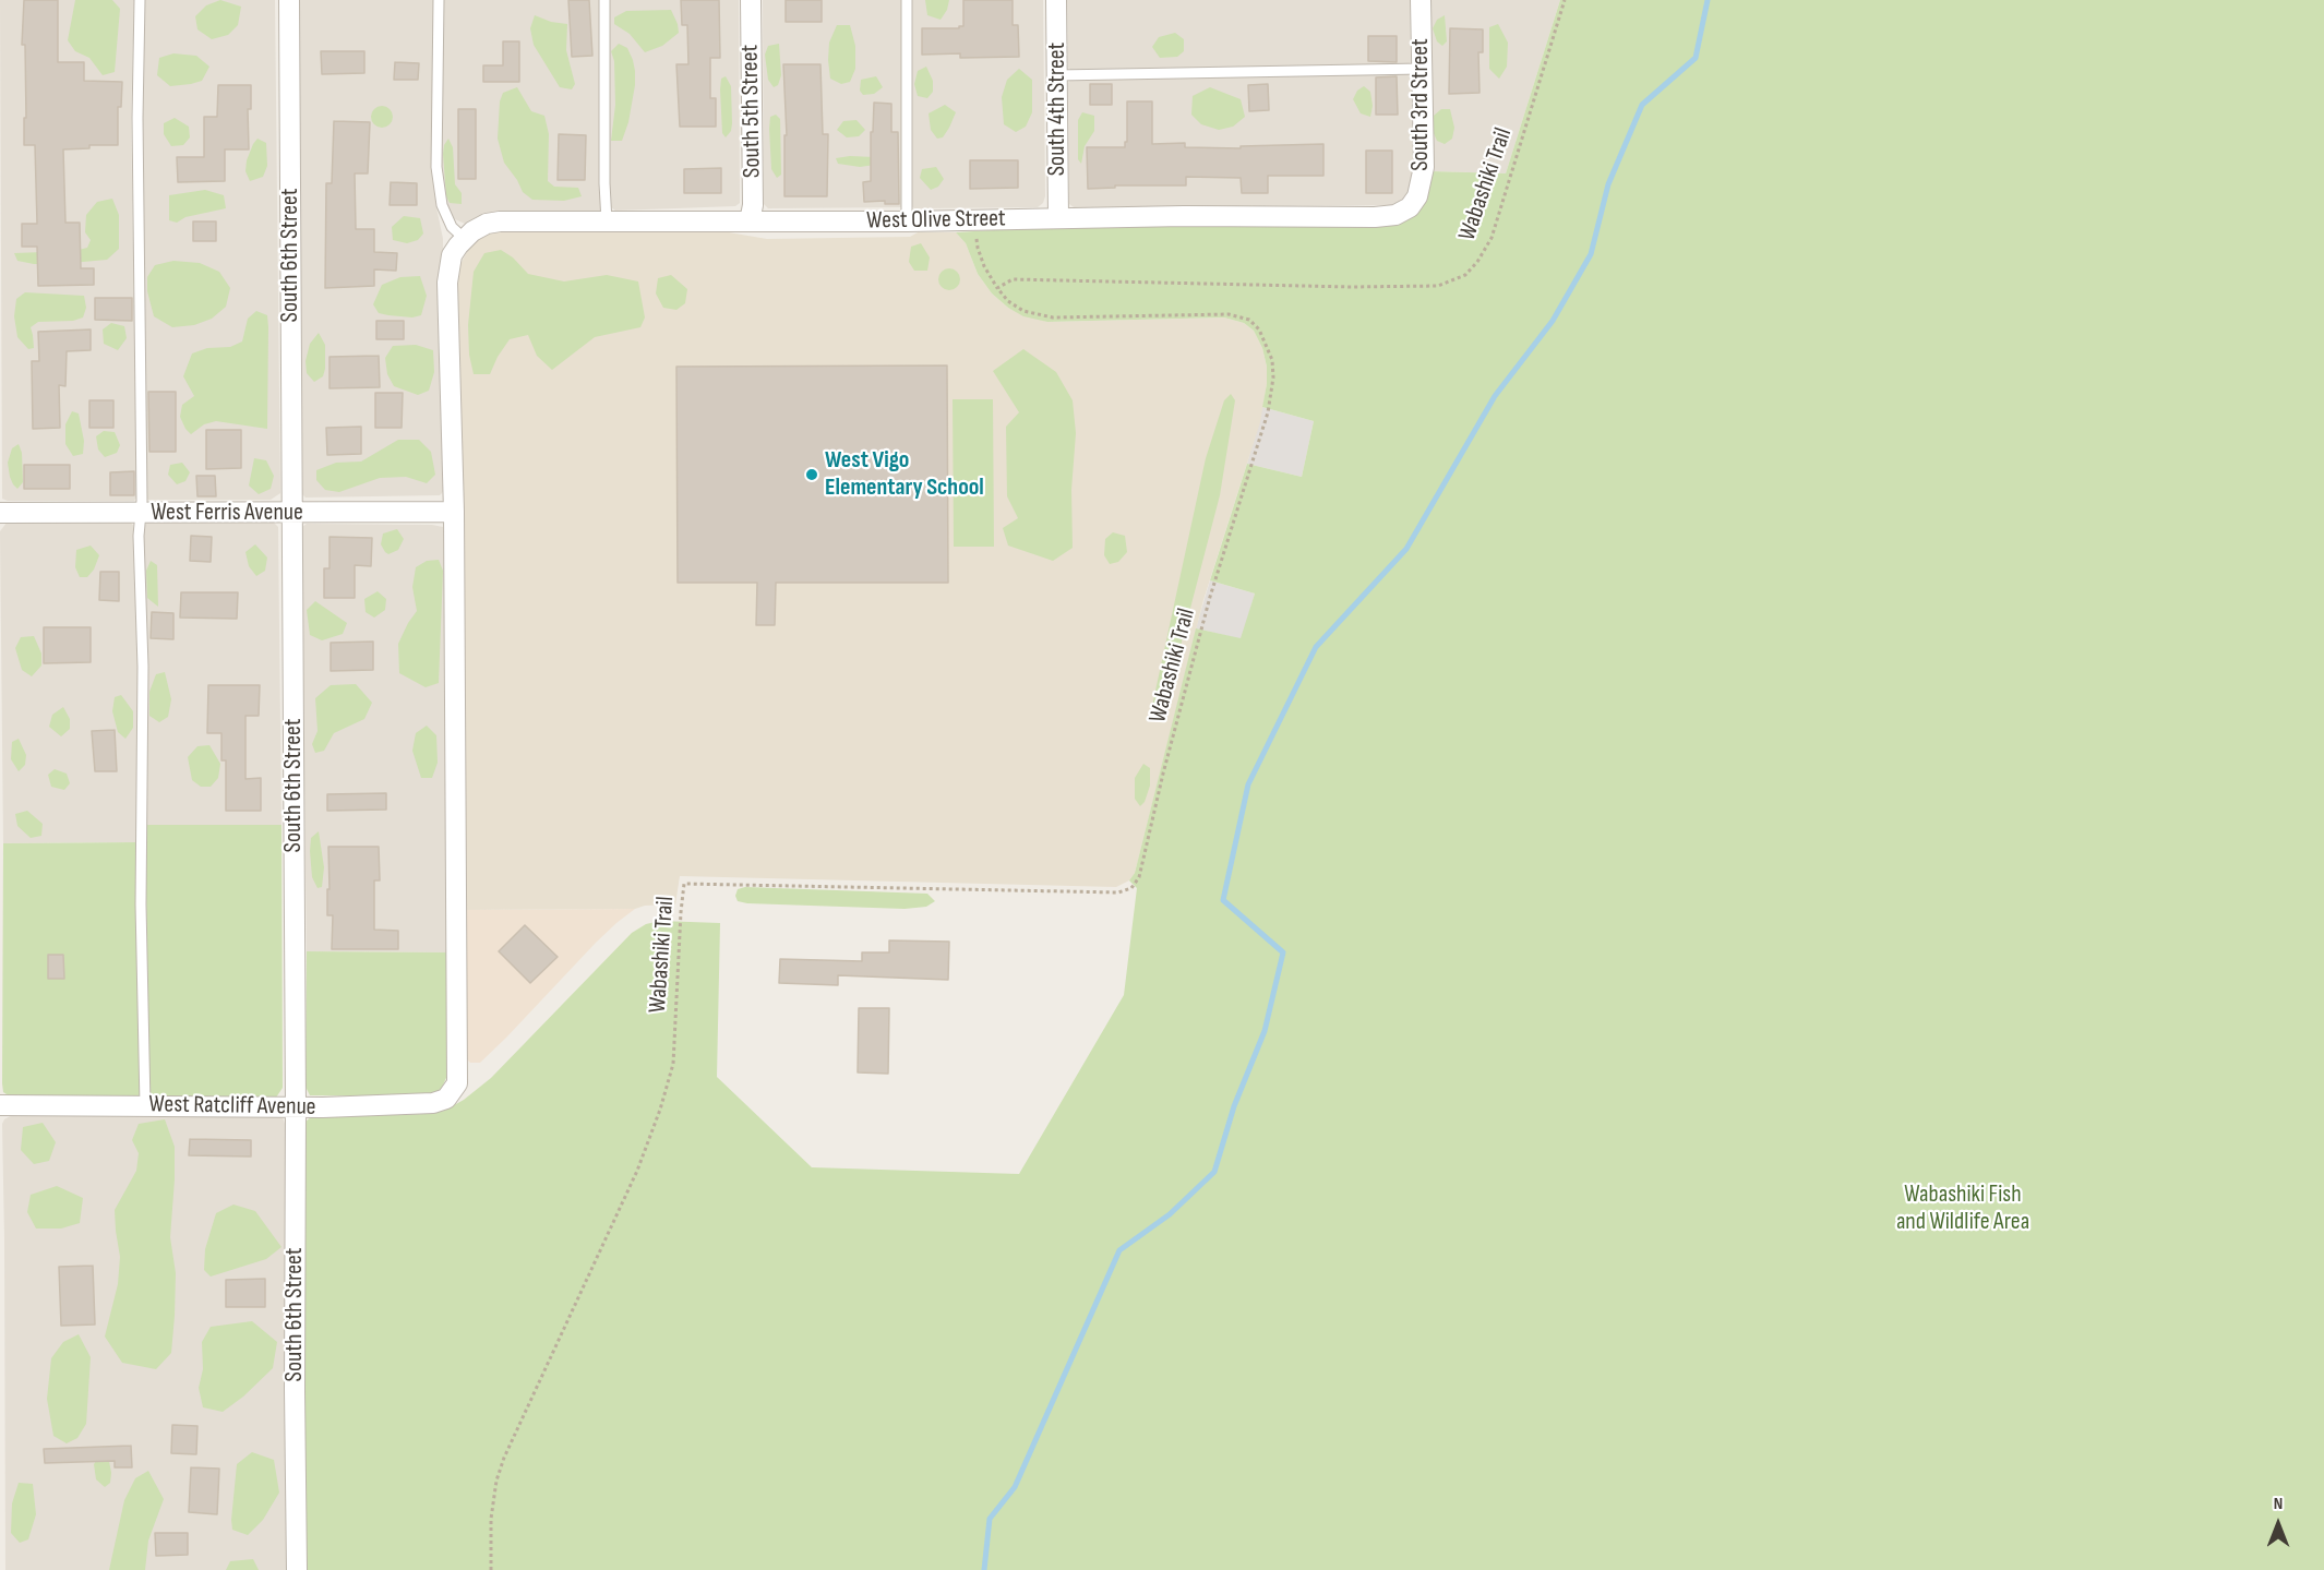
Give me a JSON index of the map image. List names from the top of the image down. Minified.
{"streets":{"street":["South 3rd Street","South 4th Street","South 5th Street","West Olive Street","South 6th Street","West Ferris Avenue","West Ratcliff Avenue"],"path":["Wabashiki Trail"]},"crossings":[["South 3rd Street","West Olive Street"],["South 4th Street","West Olive Street"],["South 5th Street","West Olive Street"],["South 6th Street","West Ferris Avenue"],["South 6th Street","West Ratcliff Avenue"],["West Ferris Avenue","West Ratcliff Avenue"]],"parks":["Wabashiki Fish and Wildlife Area"],"places":["West Vigo Elementary School"],"north":"top"}
